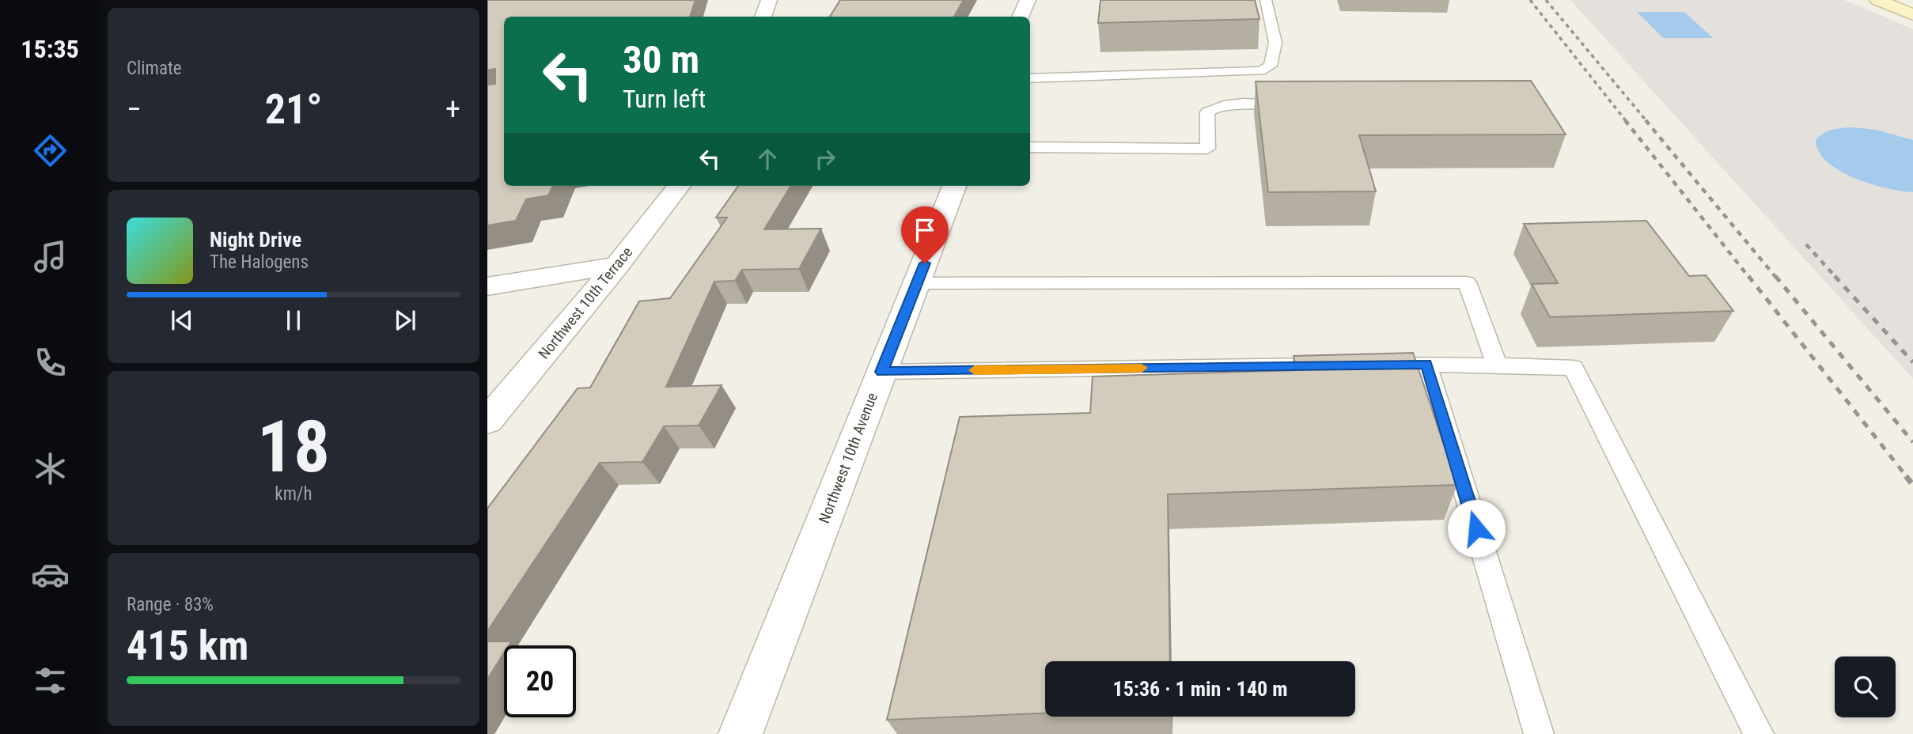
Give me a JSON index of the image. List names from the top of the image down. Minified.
{"streets":{"street":["Northwest 10th Terrace","Northwest 10th Avenue"]},"page":{"tabs":"15:35","tile":["Climate",["18","km/h"],["Range · 83%","415 km"]],"turn":["30 m","Turn left"],"heat":["−","21°","+"],"song":["Night Drive","The Halogens"],"limit":"20","trip":"15:36 · 1 min · 140 m"}}
